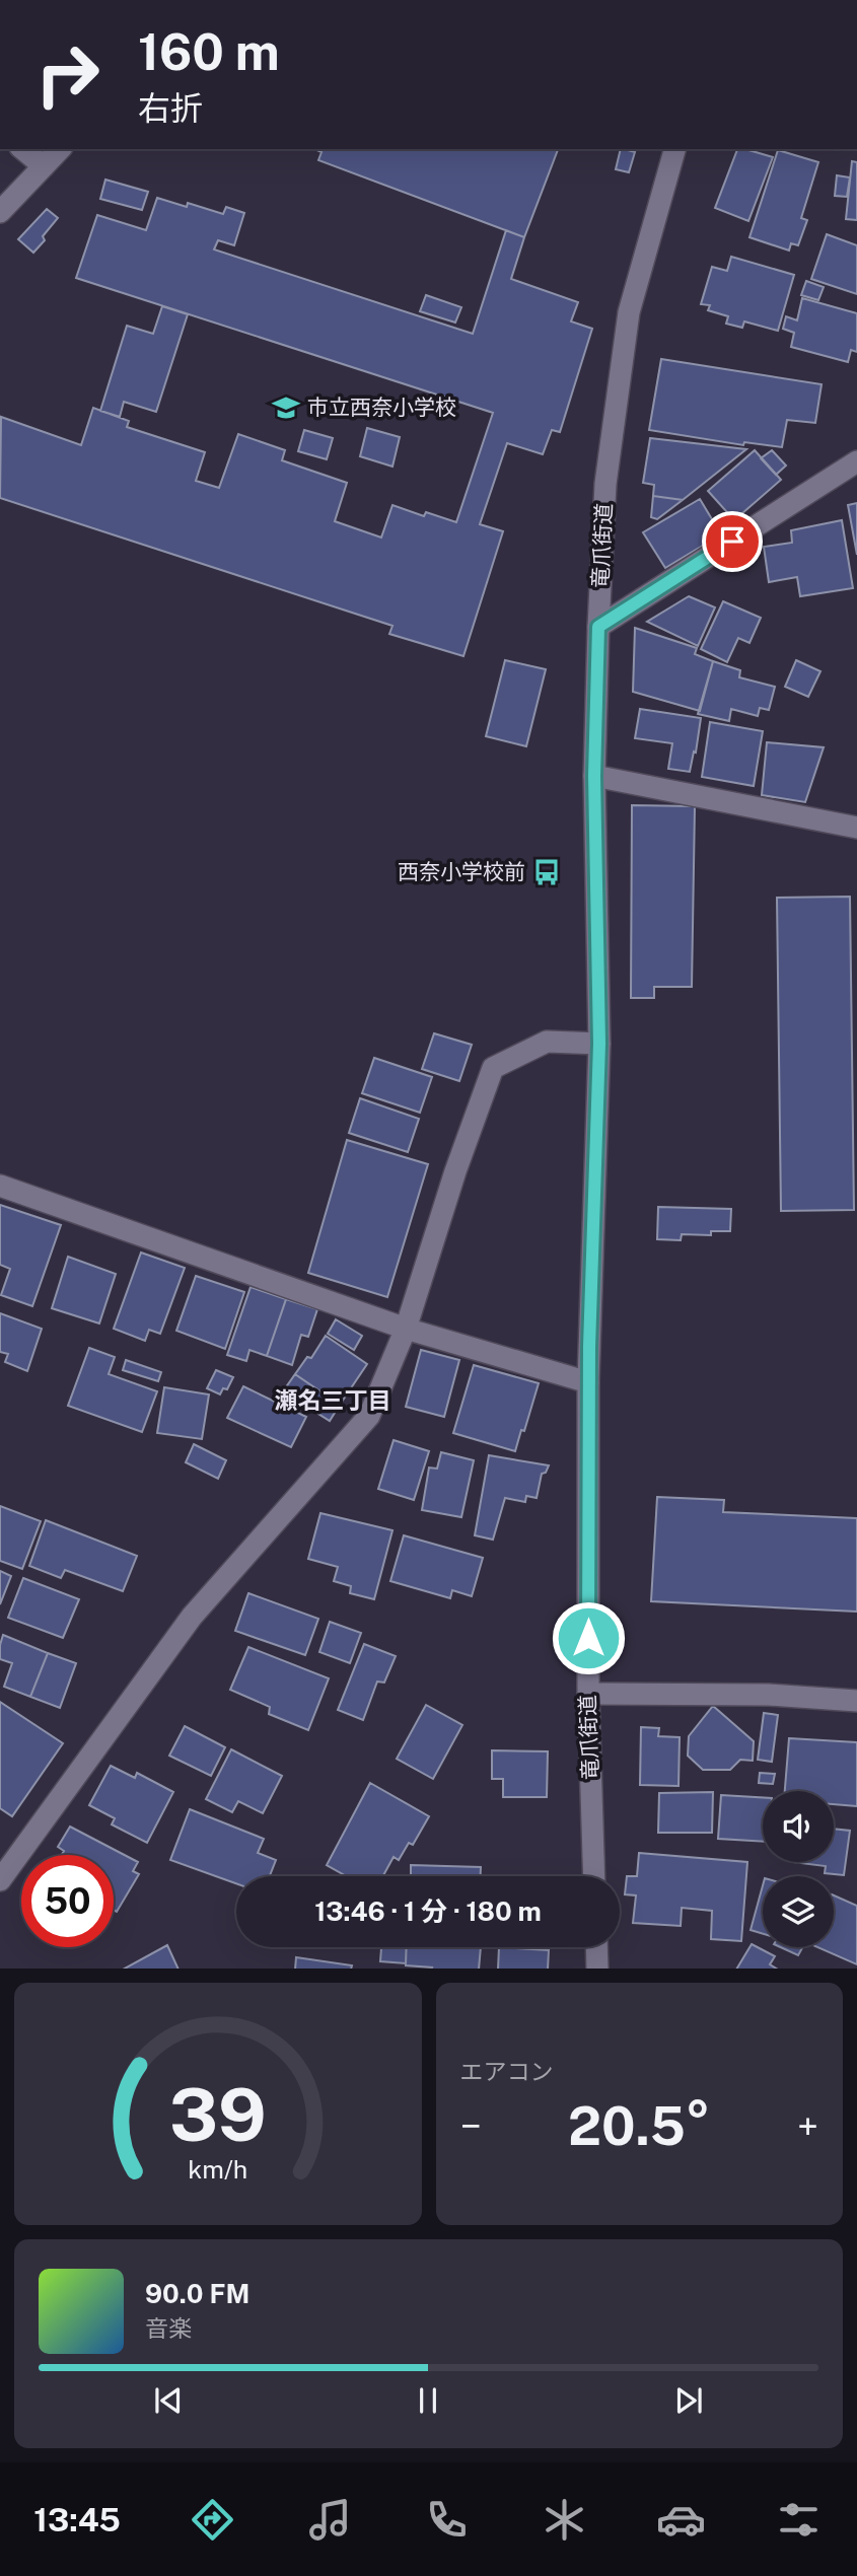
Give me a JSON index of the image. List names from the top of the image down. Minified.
{"streets":{"street":["竜爪街道"]},"districts":["瀬名三丁目"],"places":{"school or university":["市立西奈小学校"],"bus stop":["西奈小学校前"]},"page":{"turn":["160 m","右折"],"limit":"50","trip":"13:46 · 1 分 · 180 m","tile":"エアコン","heat":["−","20.5°","+"],"song":["90.0 FM","音楽"],"tabs":"13:45","gauge":["39","km/h"]}}
